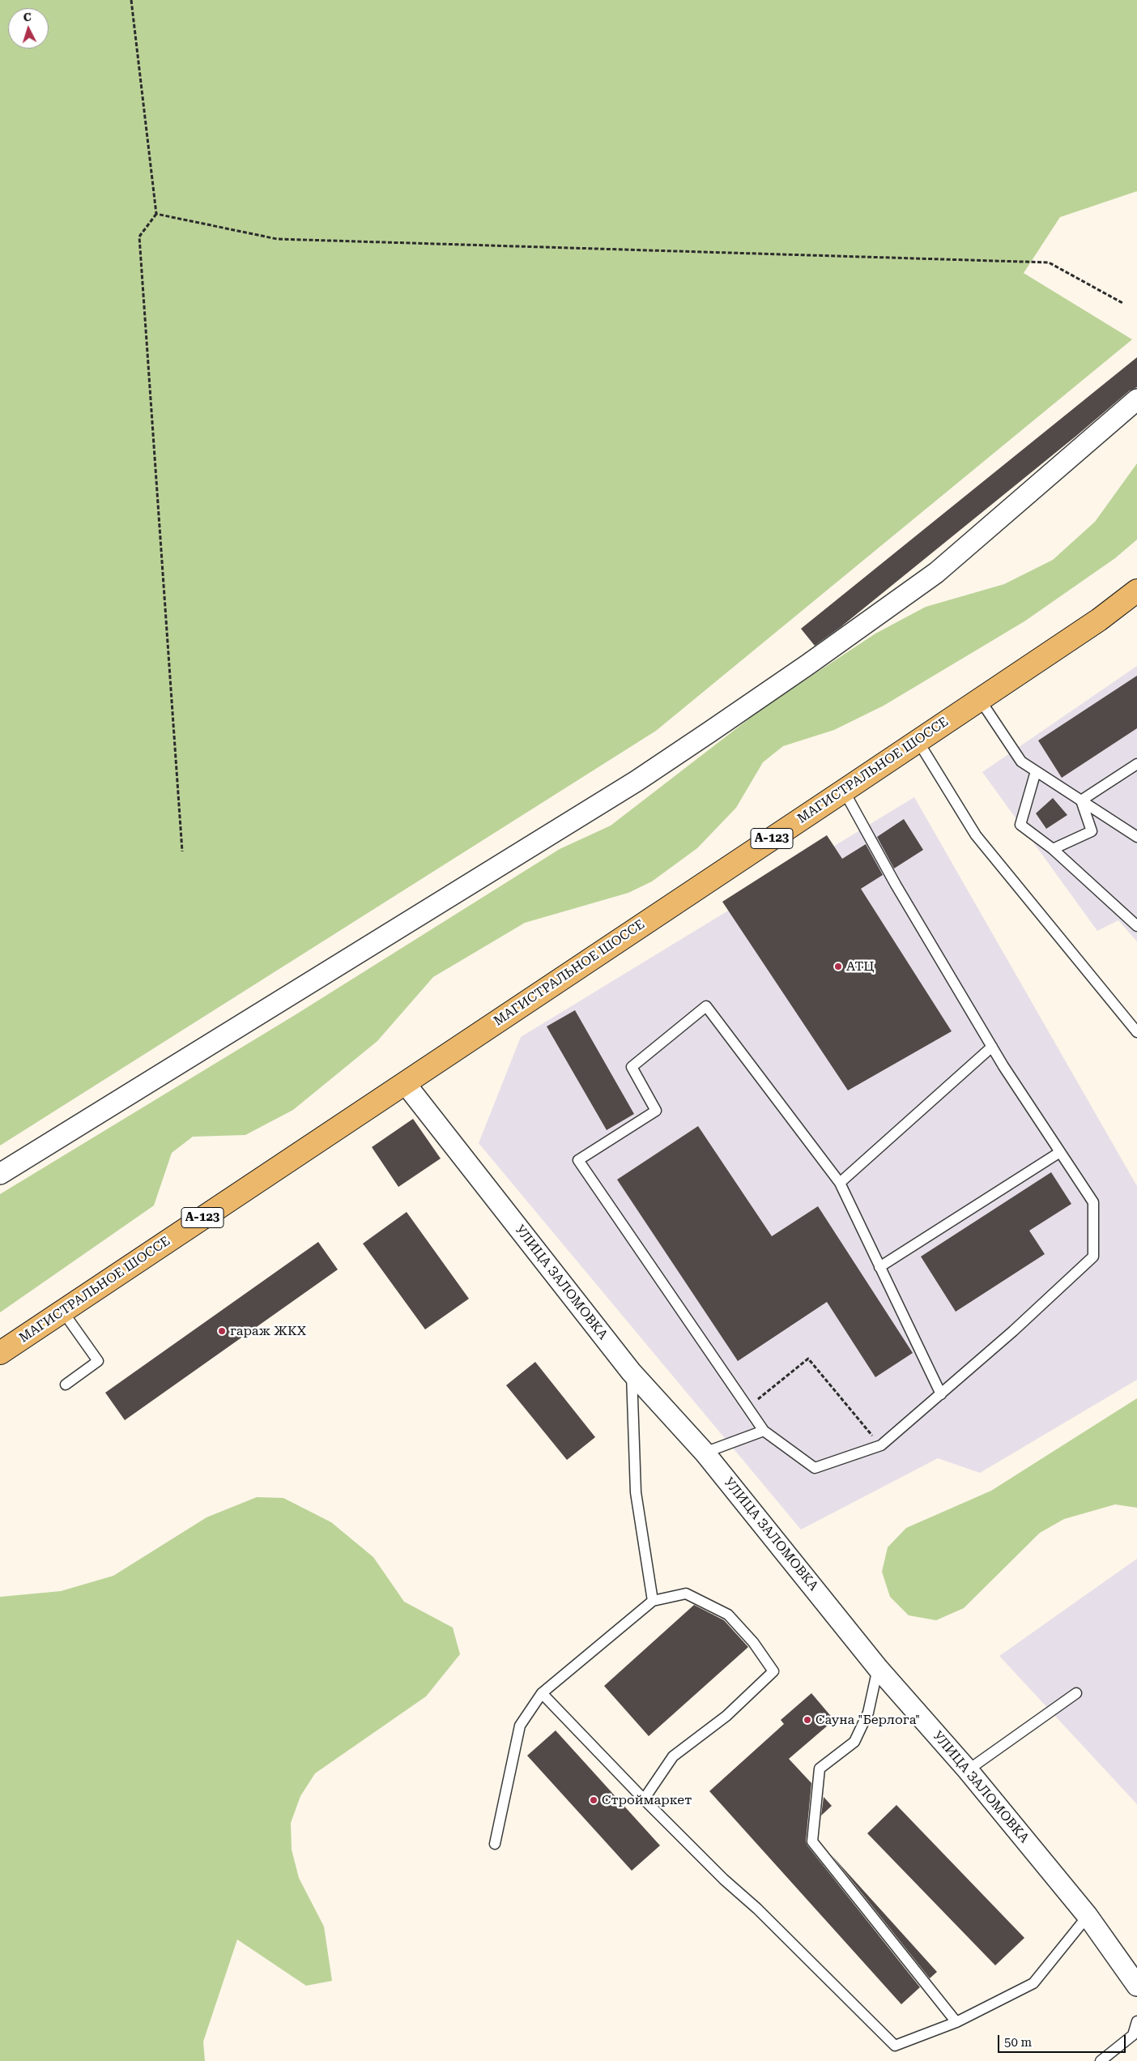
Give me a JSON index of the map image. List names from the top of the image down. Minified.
{"streets":{"main road":["МАГИСТРАЛЬНОЕ ШОССЕ","А-123"],"street":["УЛИЦА ЗАЛОМОВКА"]},"crossings":[["МАГИСТРАЛЬНОЕ ШОССЕ","УЛИЦА ЗАЛОМОВКА"]],"places":["АТЦ","гараж ЖКХ","Сауна \"Берлога\"","Строймаркет"],"scale_bar":"50 m","north":"top"}
